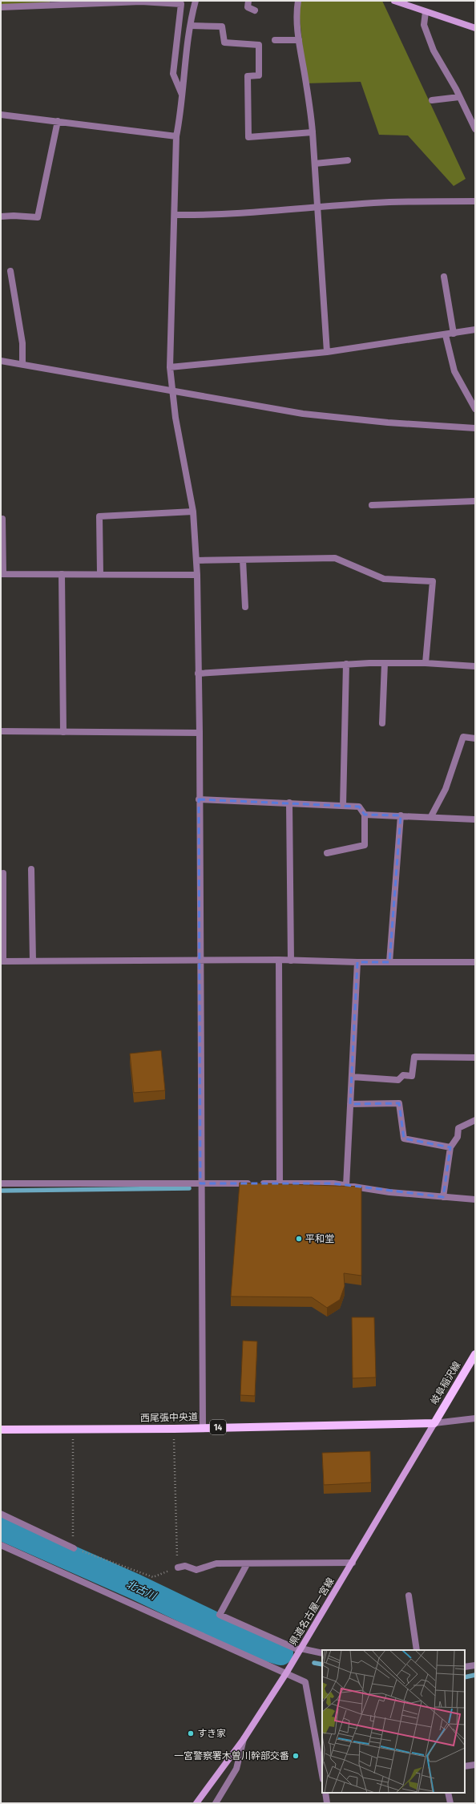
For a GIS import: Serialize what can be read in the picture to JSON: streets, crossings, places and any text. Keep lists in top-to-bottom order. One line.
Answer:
{"streets":{"main road":["岐阜稲沢線","西尾張中央道","14","県道名古屋一宮線"]},"crossings":[["岐阜稲沢線","西尾張中央道"],["岐阜稲沢線","14"],["岐阜稲沢線","県道名古屋一宮線"],["西尾張中央道","14"],["西尾張中央道","県道名古屋一宮線"],["14","県道名古屋一宮線"]],"water":["北古川"],"places":["平和堂","すき家","一宮警察署木曽川幹部交番"]}
